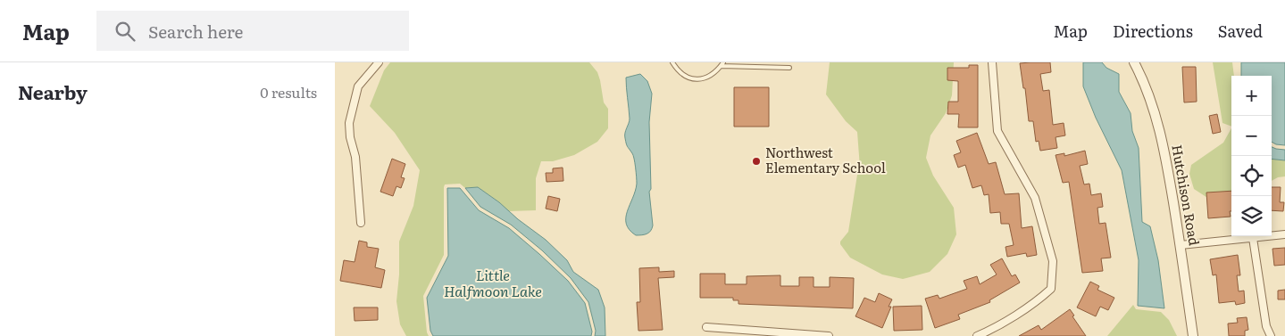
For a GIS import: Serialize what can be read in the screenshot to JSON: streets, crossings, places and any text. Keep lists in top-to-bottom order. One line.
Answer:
{"streets":{"street":["Hutchison Road"]},"water":["Little Halfmoon Lake"],"places":["Northwest Elementary School"],"page":{"header":"Map","search":"Search here","nav":["Map","Directions","Saved"],"heading":["Nearby","0 results"],"map_buttons":["+","−"]}}
